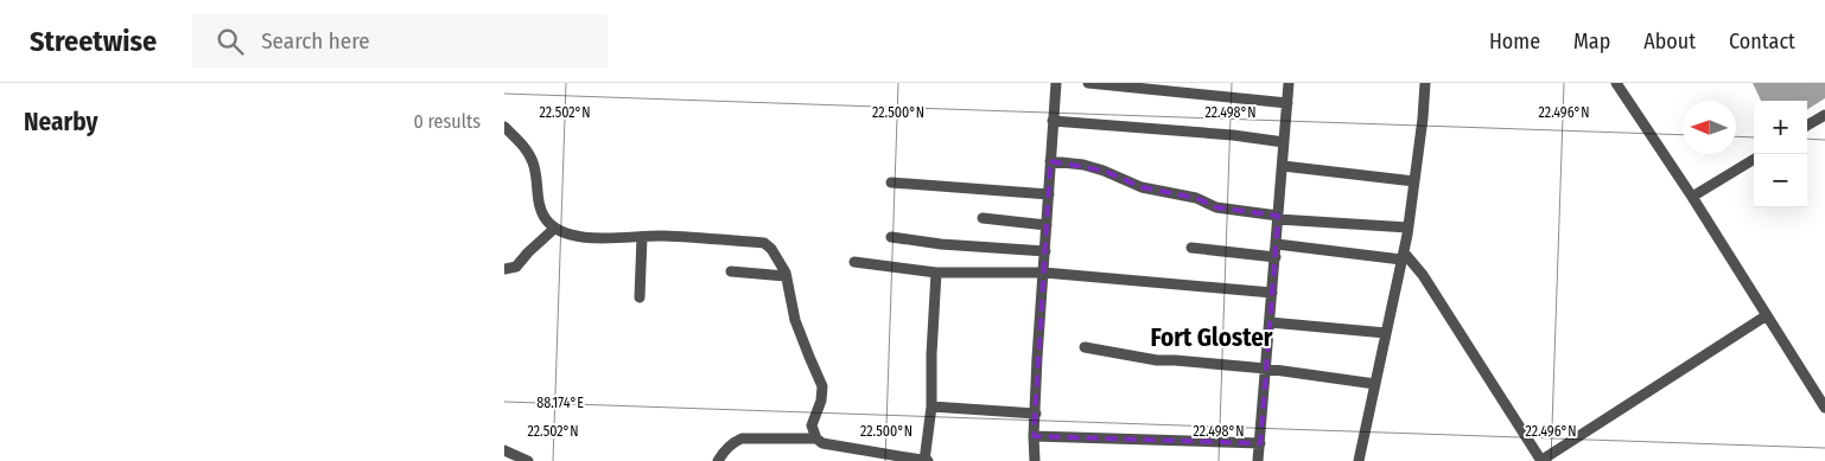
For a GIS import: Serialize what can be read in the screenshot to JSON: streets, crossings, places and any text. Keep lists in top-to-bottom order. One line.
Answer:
{"districts":["Fort Gloster"],"north":"left","page":{"header":"Streetwise","search":"Search here","nav":["Home","Map","About","Contact"],"heading":["Nearby","0 results"],"map_buttons":["+","−"]},"coordinates":["22.502°N","22.500°N","22.498°N","22.496°N","88.174°E"]}
